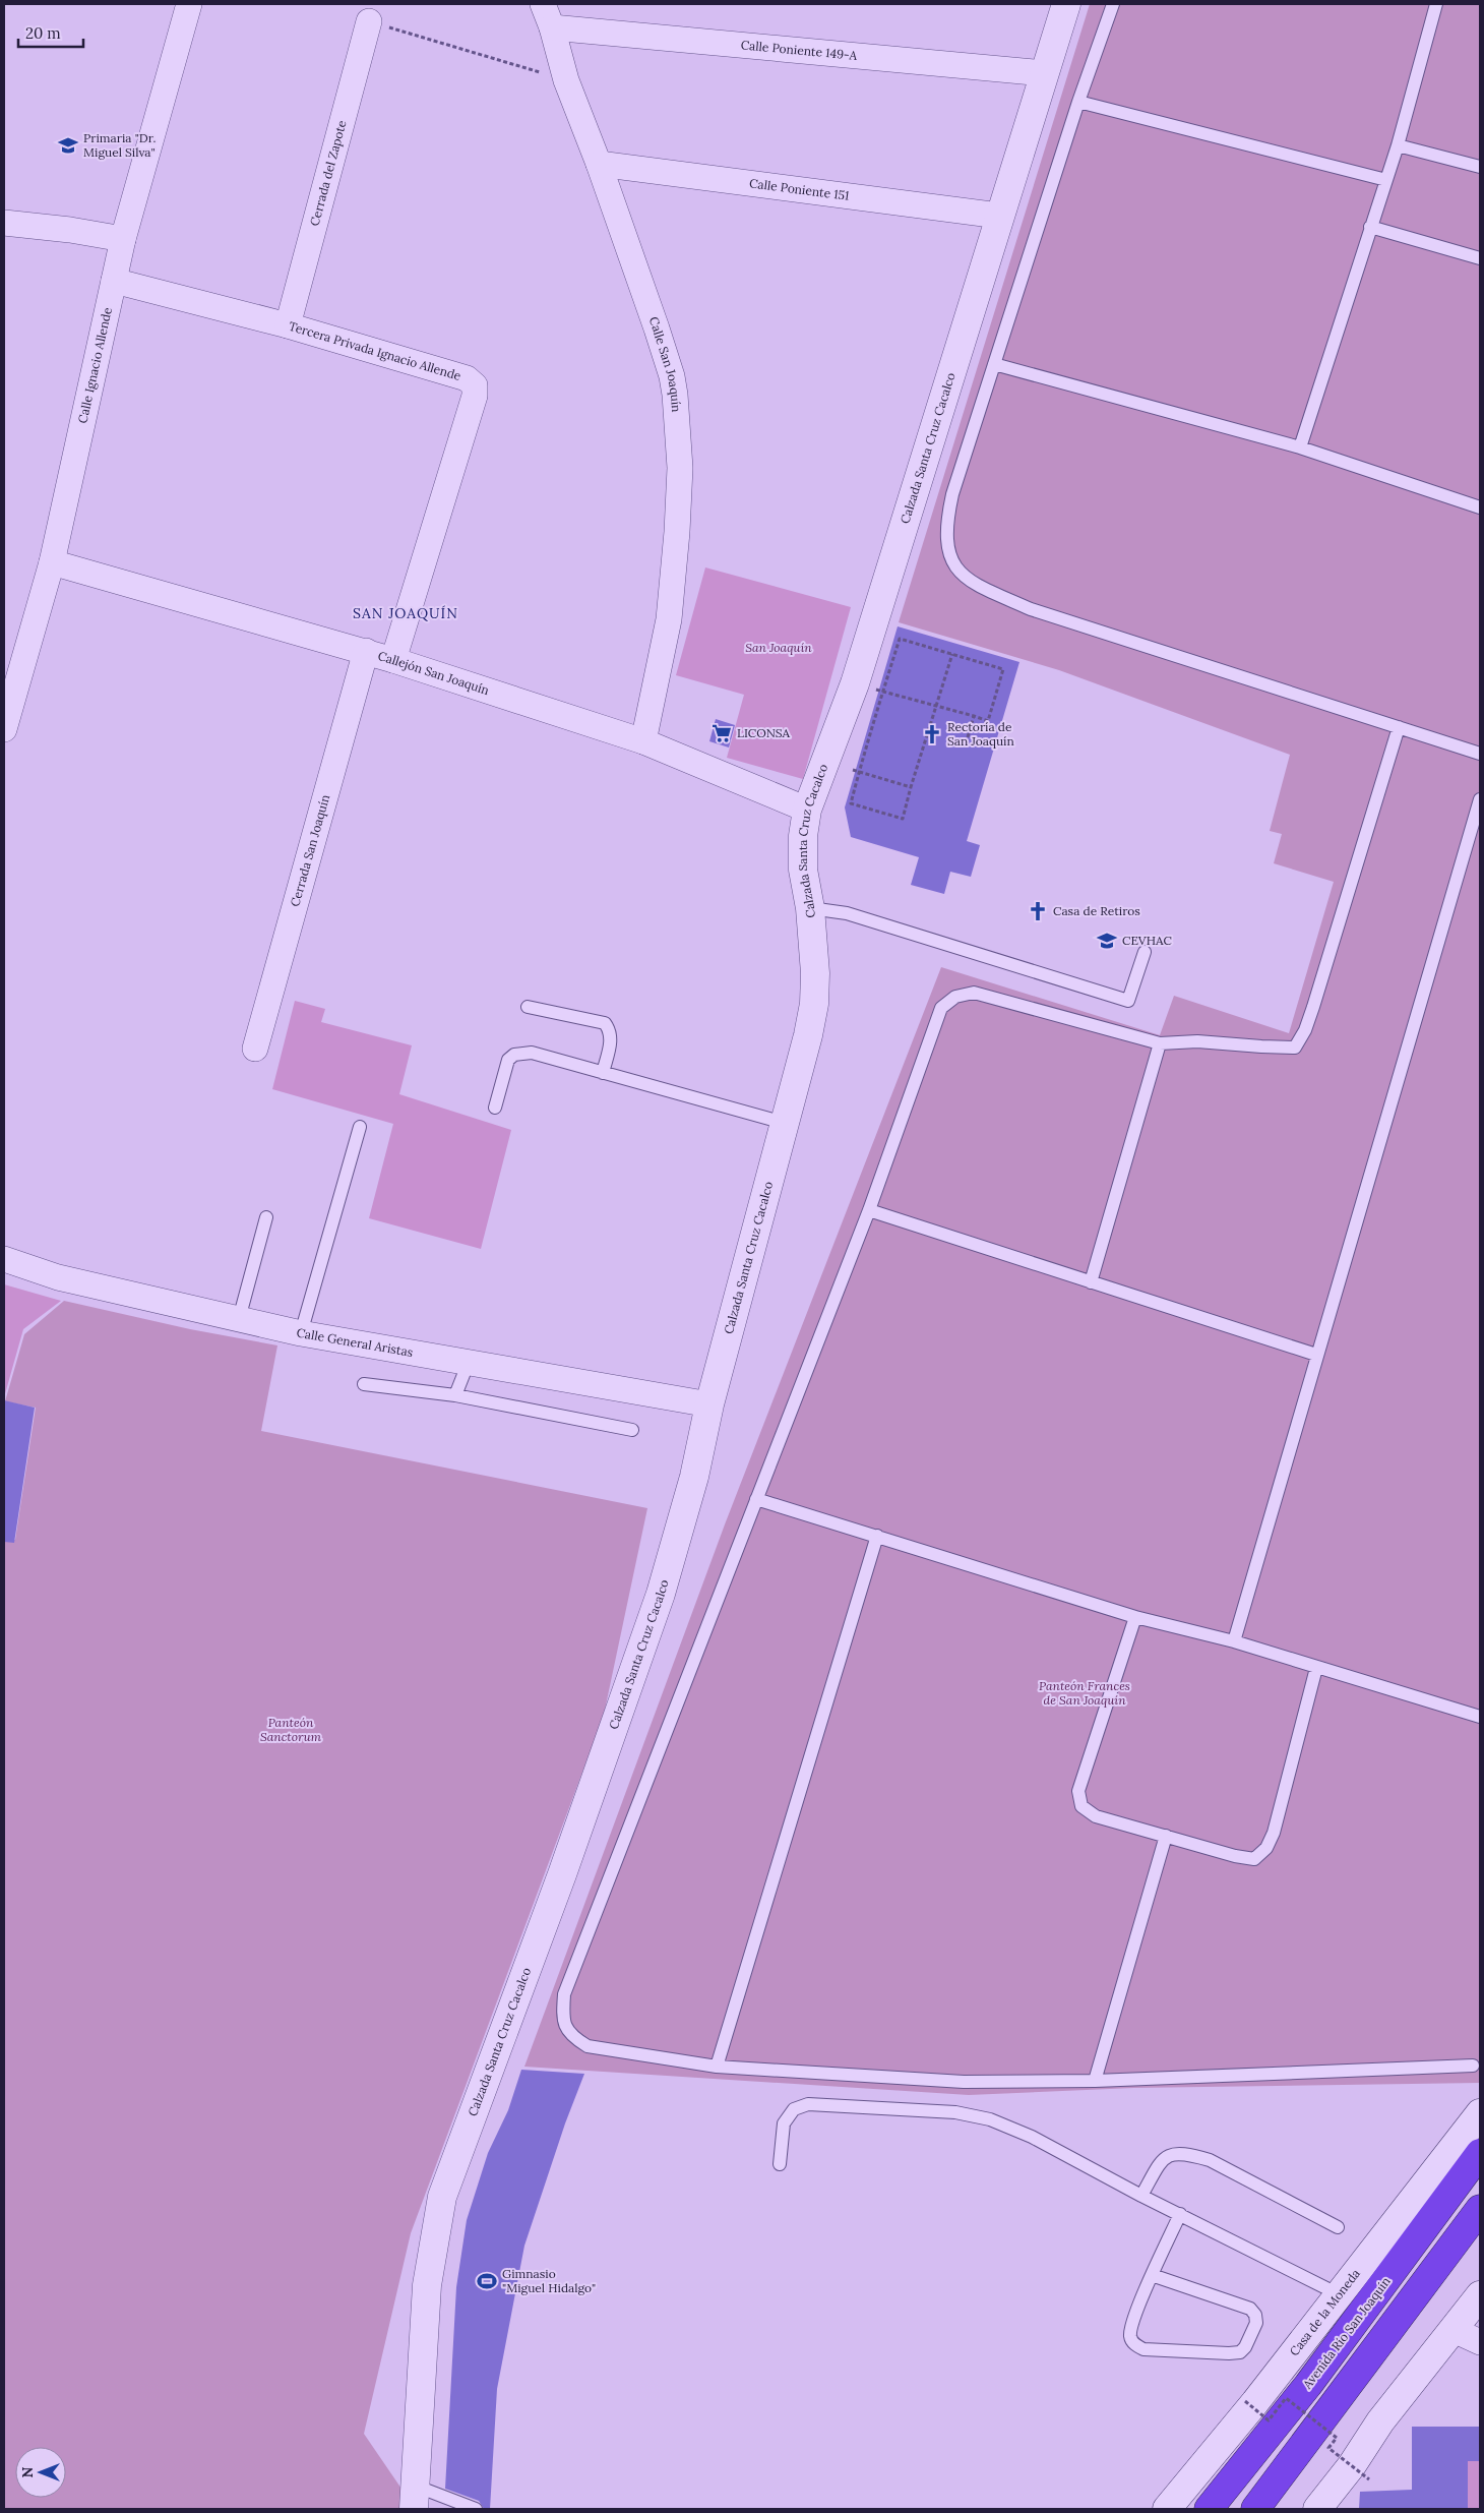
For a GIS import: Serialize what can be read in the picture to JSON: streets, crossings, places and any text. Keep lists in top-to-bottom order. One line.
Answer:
{"streets":{"highway":["Avenida Río San Joaquín"],"street":["Calle Poniente 149-A","Cerrada del Zapote","Calle Poniente 151","Tercera Privada Ignacio Allende","Calle San Joaquín","Calle Ignacio Allende","Calzada Santa Cruz Cacalco","Callejón San Joaquín","Cerrada San Joaquín","Calle General Aristas","Casa de la Moneda"]},"crossings":[["Calle Poniente 149-A","Calle San Joaquín"],["Calle Poniente 149-A","Calzada Santa Cruz Cacalco"],["Cerrada del Zapote","Tercera Privada Ignacio Allende"],["Calle Poniente 151","Calle San Joaquín"],["Calle Poniente 151","Calzada Santa Cruz Cacalco"],["Tercera Privada Ignacio Allende","Calle Ignacio Allende"],["Tercera Privada Ignacio Allende","Callejón San Joaquín"],["Calle San Joaquín","Callejón San Joaquín"],["Calle Ignacio Allende","Callejón San Joaquín"],["Calzada Santa Cruz Cacalco","Callejón San Joaquín"],["Calzada Santa Cruz Cacalco","Calle General Aristas"],["Callejón San Joaquín","Cerrada San Joaquín"]],"districts":["SAN JOAQUÍN"],"parks":["San Joaquín","Panteón Frances de San Joaquín","Panteón Sanctorum"],"places":{"school or university":["Primaria \"Dr. Miguel Silva\"","CEVHAC"],"supermarket":["LICONSA"],"church":["Rectoría de San Joaquín","Casa de Retiros"],"sports":["Gimnasio \"Miguel Hidalgo\""]},"scale_bar":"20 m","north":"left"}
